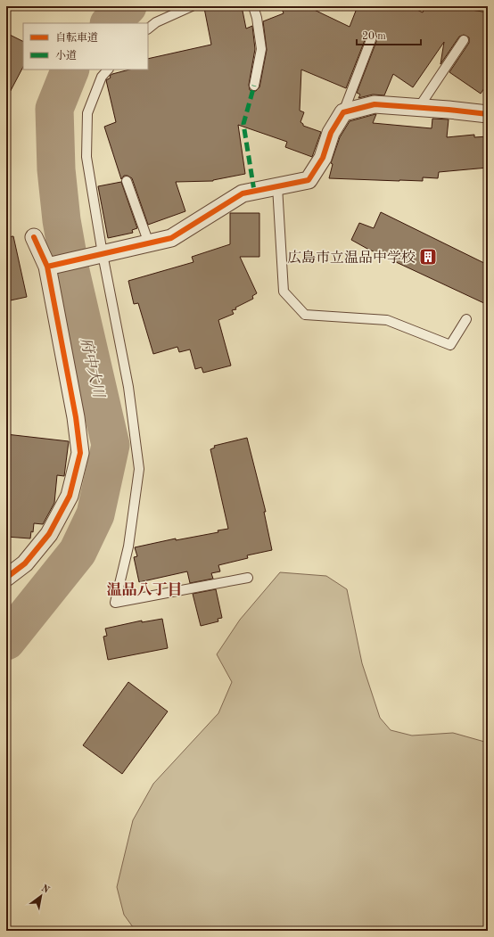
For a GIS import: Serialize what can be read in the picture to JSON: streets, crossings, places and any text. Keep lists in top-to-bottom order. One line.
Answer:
{"districts":["温品八丁目"],"water":["府中大川"],"places":{"building":["広島市立温品中学校"]},"legend":["自転車道","小道"],"scale_bar":"20 m","north":"top right"}
